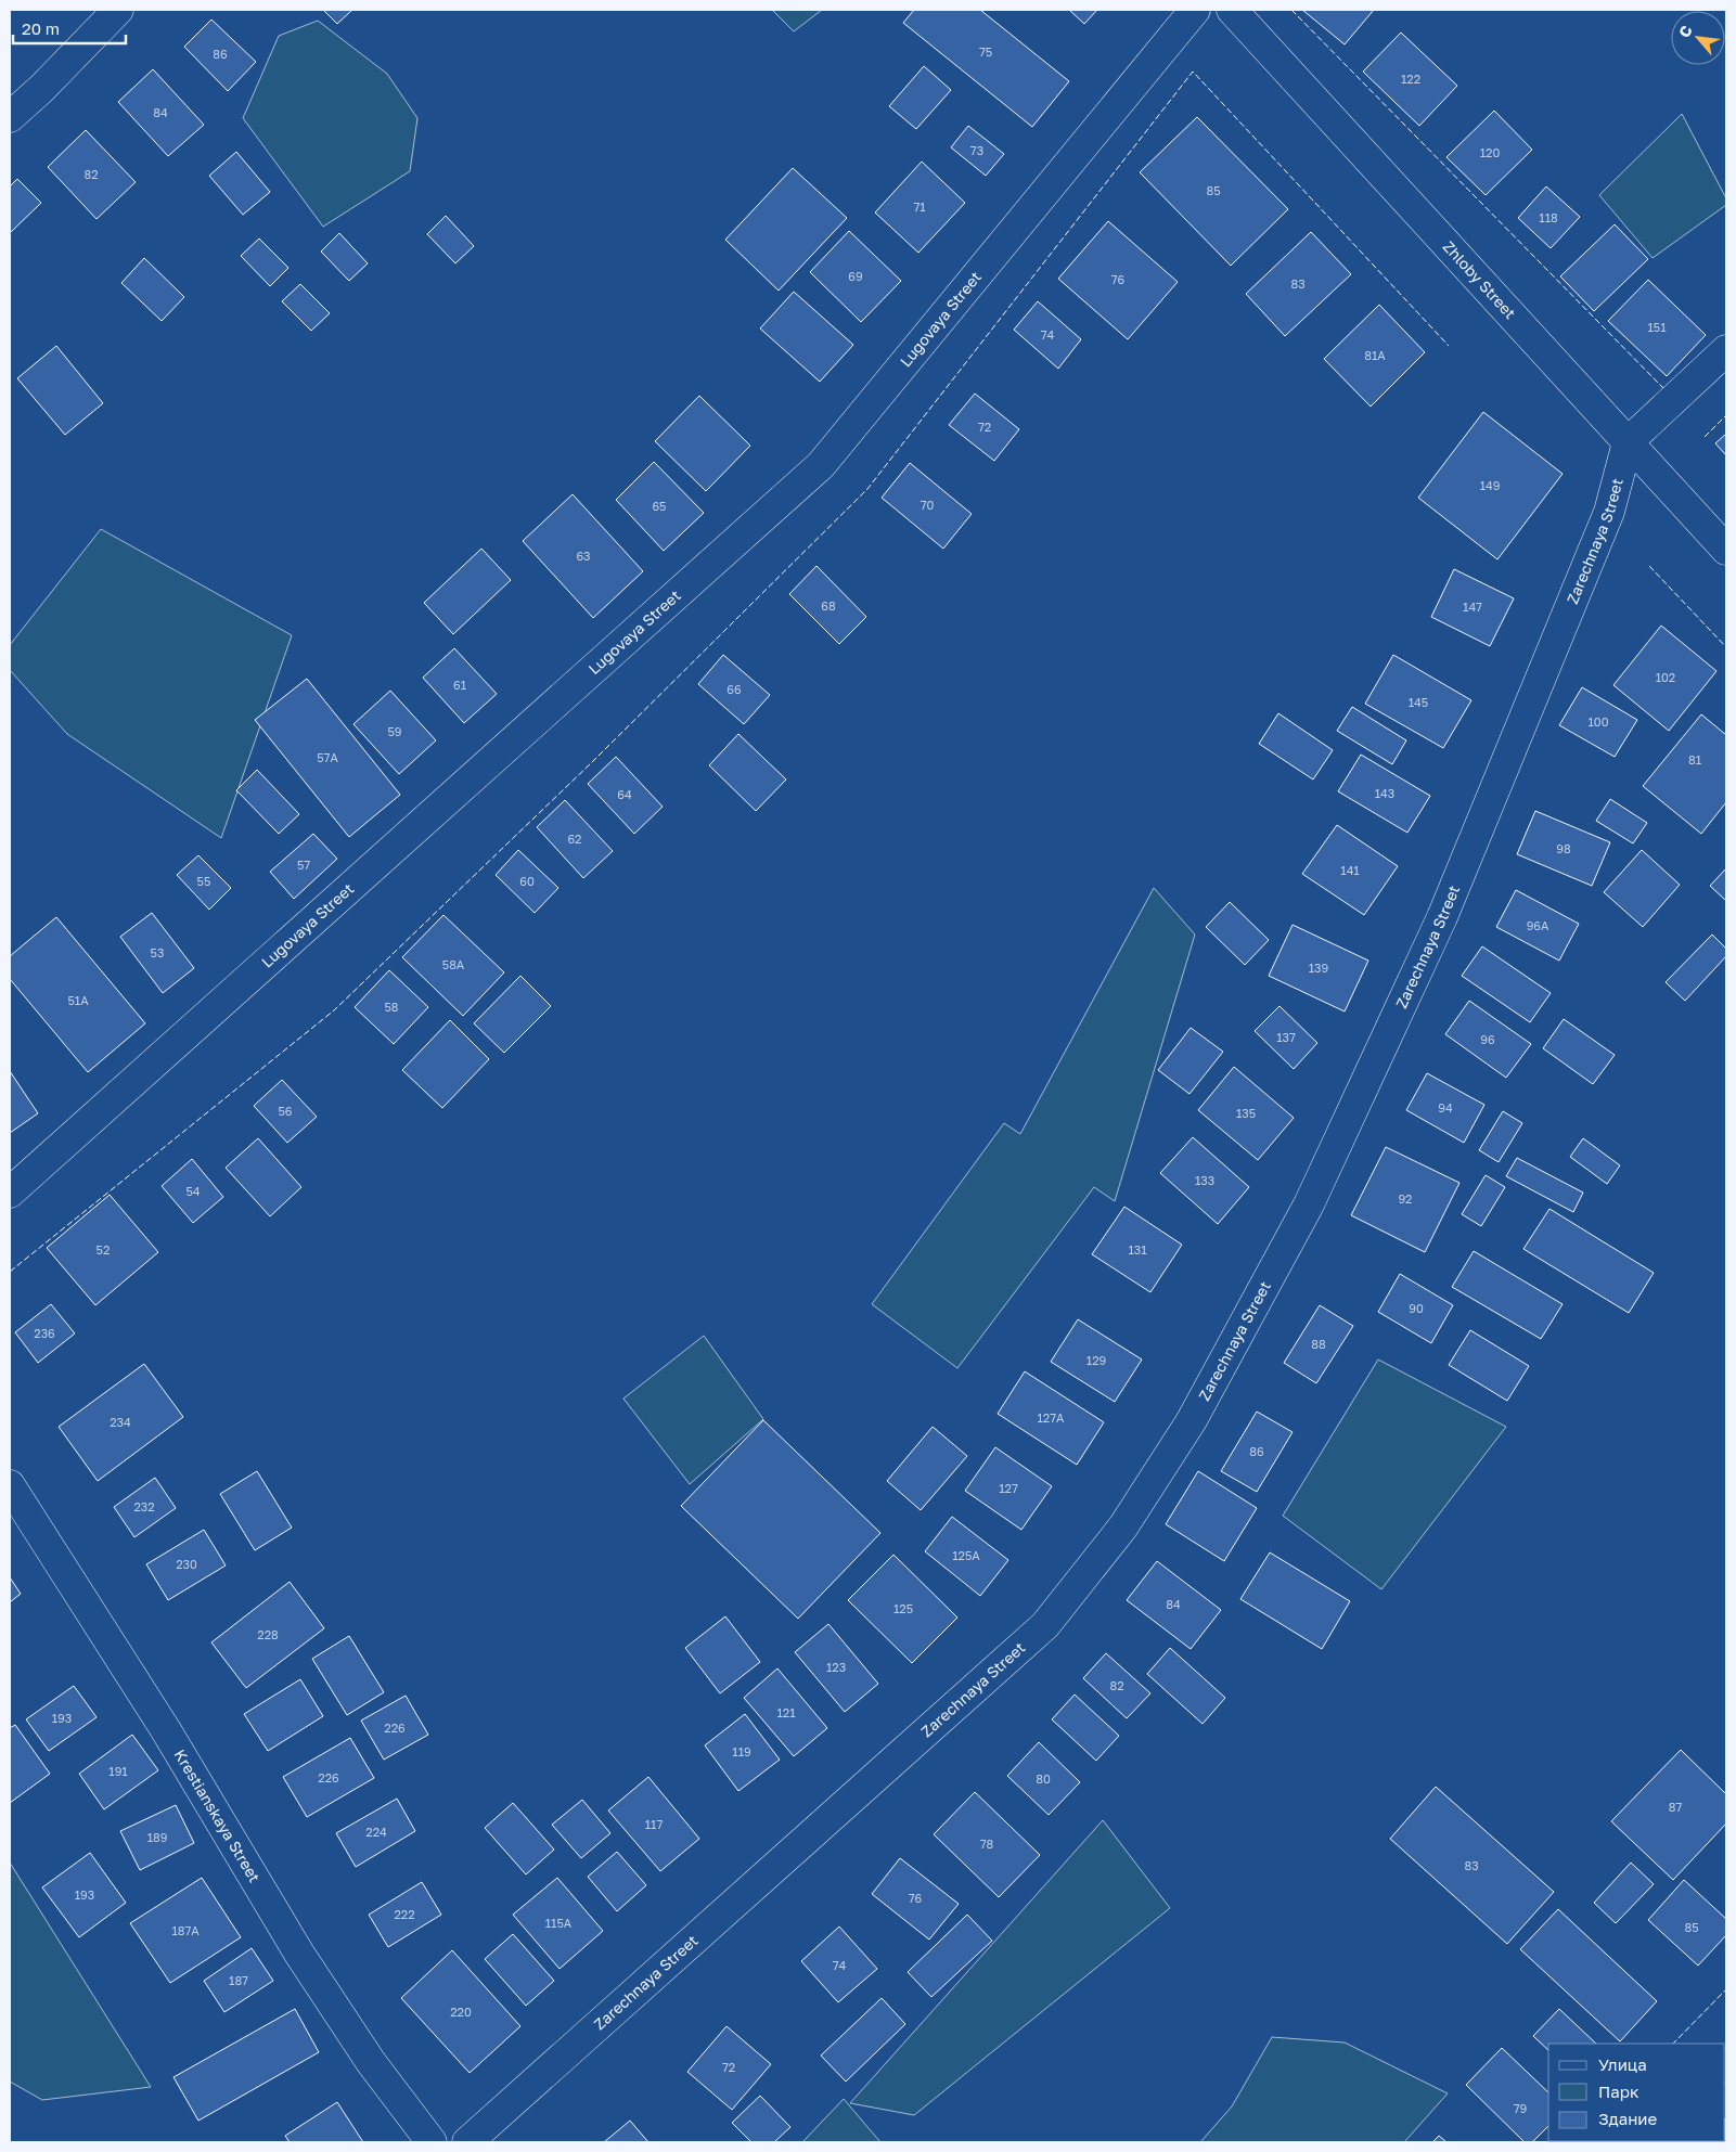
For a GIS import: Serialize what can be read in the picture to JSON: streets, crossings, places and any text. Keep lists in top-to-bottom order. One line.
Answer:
{"streets":{"street":["Zhloby Street","Lugovaya Street","Zarechnaya Street","Krestianskaya Street"]},"crossings":[["Zhloby Street","Zarechnaya Street"]],"house_numbers":["75","86","122","84","73","120","82","85","71","118","69","76","83","151","74","81А","72","149","70","65","63","68","147","102","61","66","145","100","59","57А","81","143","64","62","98","57","141","55","60","96А","53","58А","139","51А","58","137","96","94","56","135","133","54","92","52","131","90","236","88","129","127А","234","86","127","232","125А","230","84","125","228","123","82","121","193","226","119","191","226","80","87","117","224","189","78","83","193","76","222","115А","85","187А","74","187","220","72","79"],"legend":["Улица","Парк","Здание"],"scale_bar":"20 m","north":"top left"}
